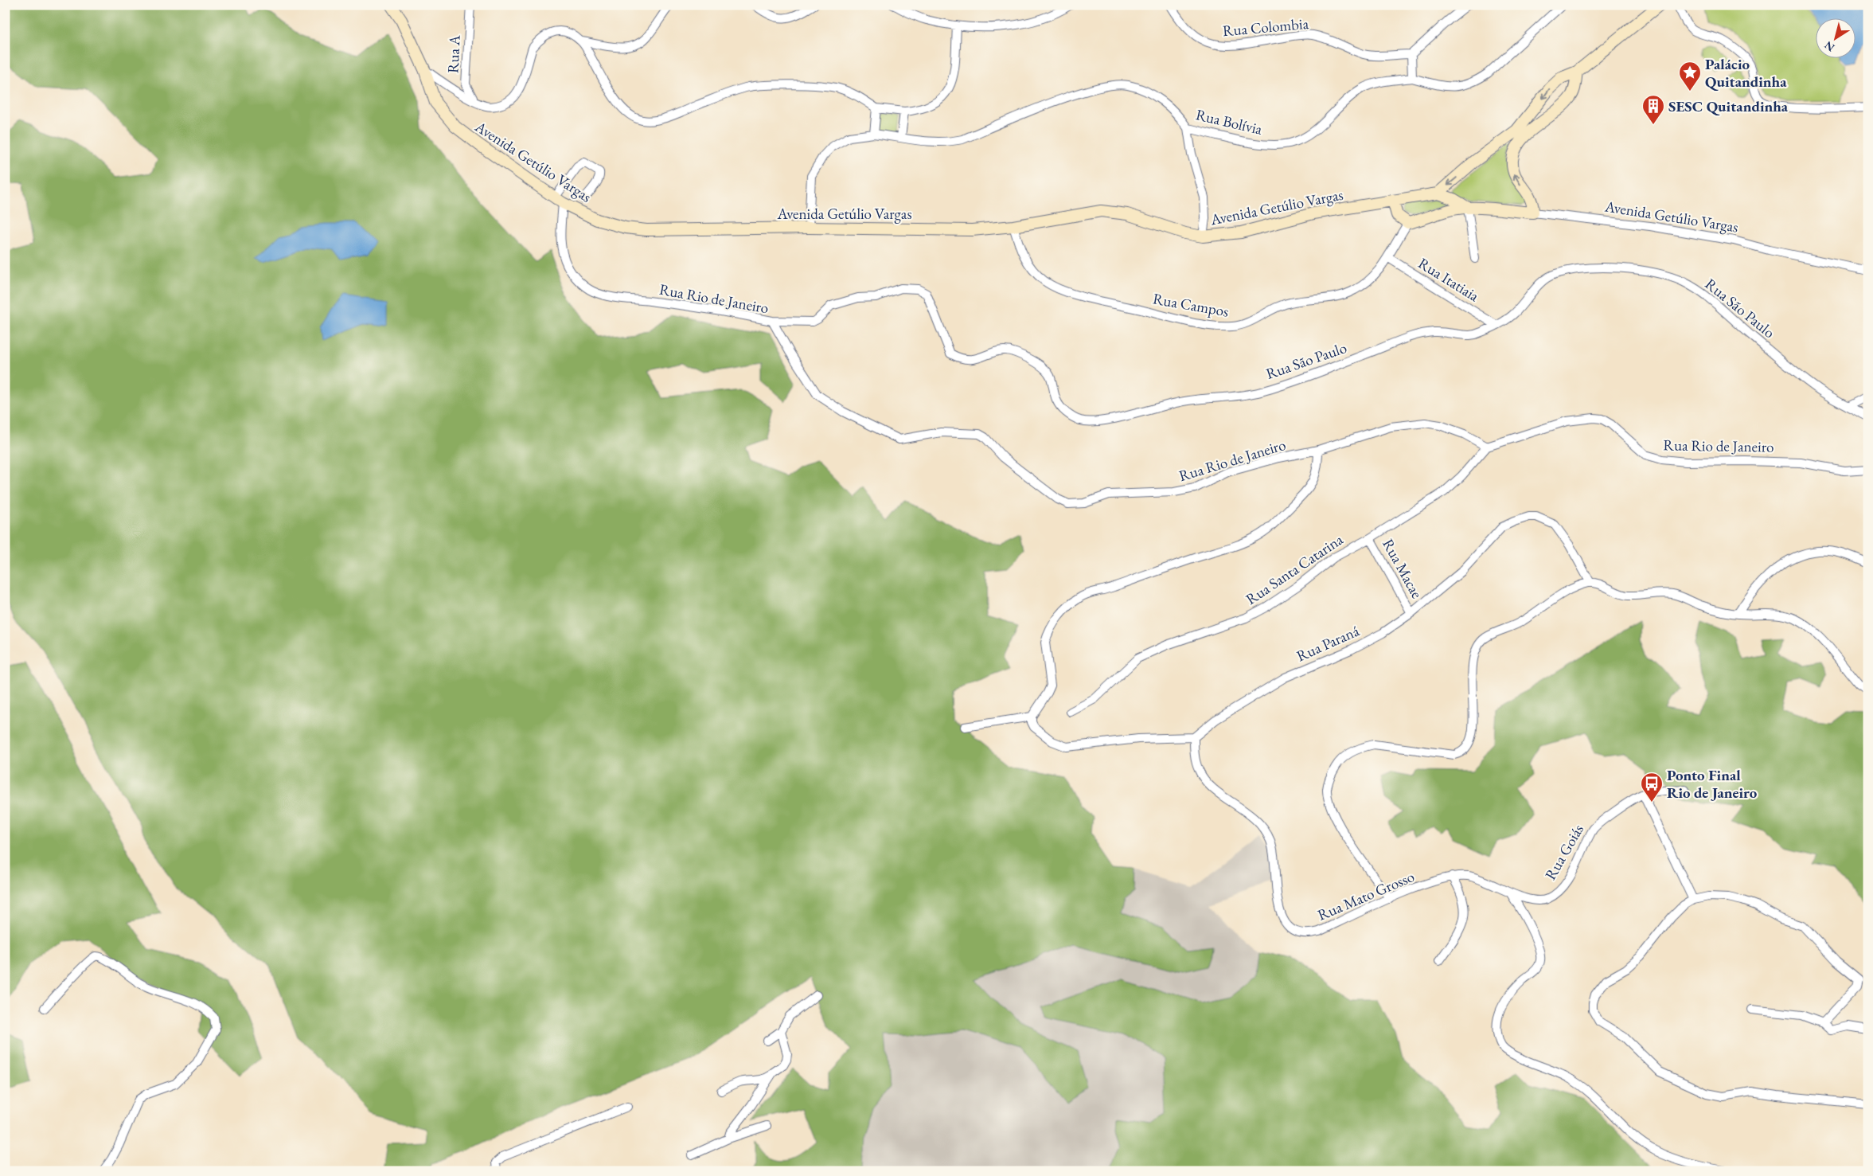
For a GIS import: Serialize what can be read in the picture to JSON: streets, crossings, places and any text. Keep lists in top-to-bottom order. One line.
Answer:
{"streets":{"street":["Rua Colombia","Rua A","Rua Bolívia","Avenida Getúlio Vargas","Rua Itatiaia","Rua Rio de Janeiro","Rua Campos","Rua São Paulo","Rua Macae","Rua Santa Catarina","Rua Paraná","Rua Goiás","Rua Mato Grosso"]},"crossings":[["Rua Bolívia","Avenida Getúlio Vargas"],["Avenida Getúlio Vargas","Rua Rio de Janeiro"],["Avenida Getúlio Vargas","Rua Campos"],["Rua Itatiaia","Rua Campos"],["Rua Itatiaia","Rua São Paulo"],["Rua Rio de Janeiro","Rua São Paulo"],["Rua Rio de Janeiro","Rua Santa Catarina"],["Rua Macae","Rua Santa Catarina"],["Rua Macae","Rua Paraná"],["Rua Paraná","Rua Mato Grosso"],["Rua Goiás","Rua Mato Grosso"]],"places":{"place":["Palácio Quitandinha"],"building":["SESC Quitandinha"],"bus stop":["Ponto Final Rio de Janeiro"]},"north":"bottom left"}
